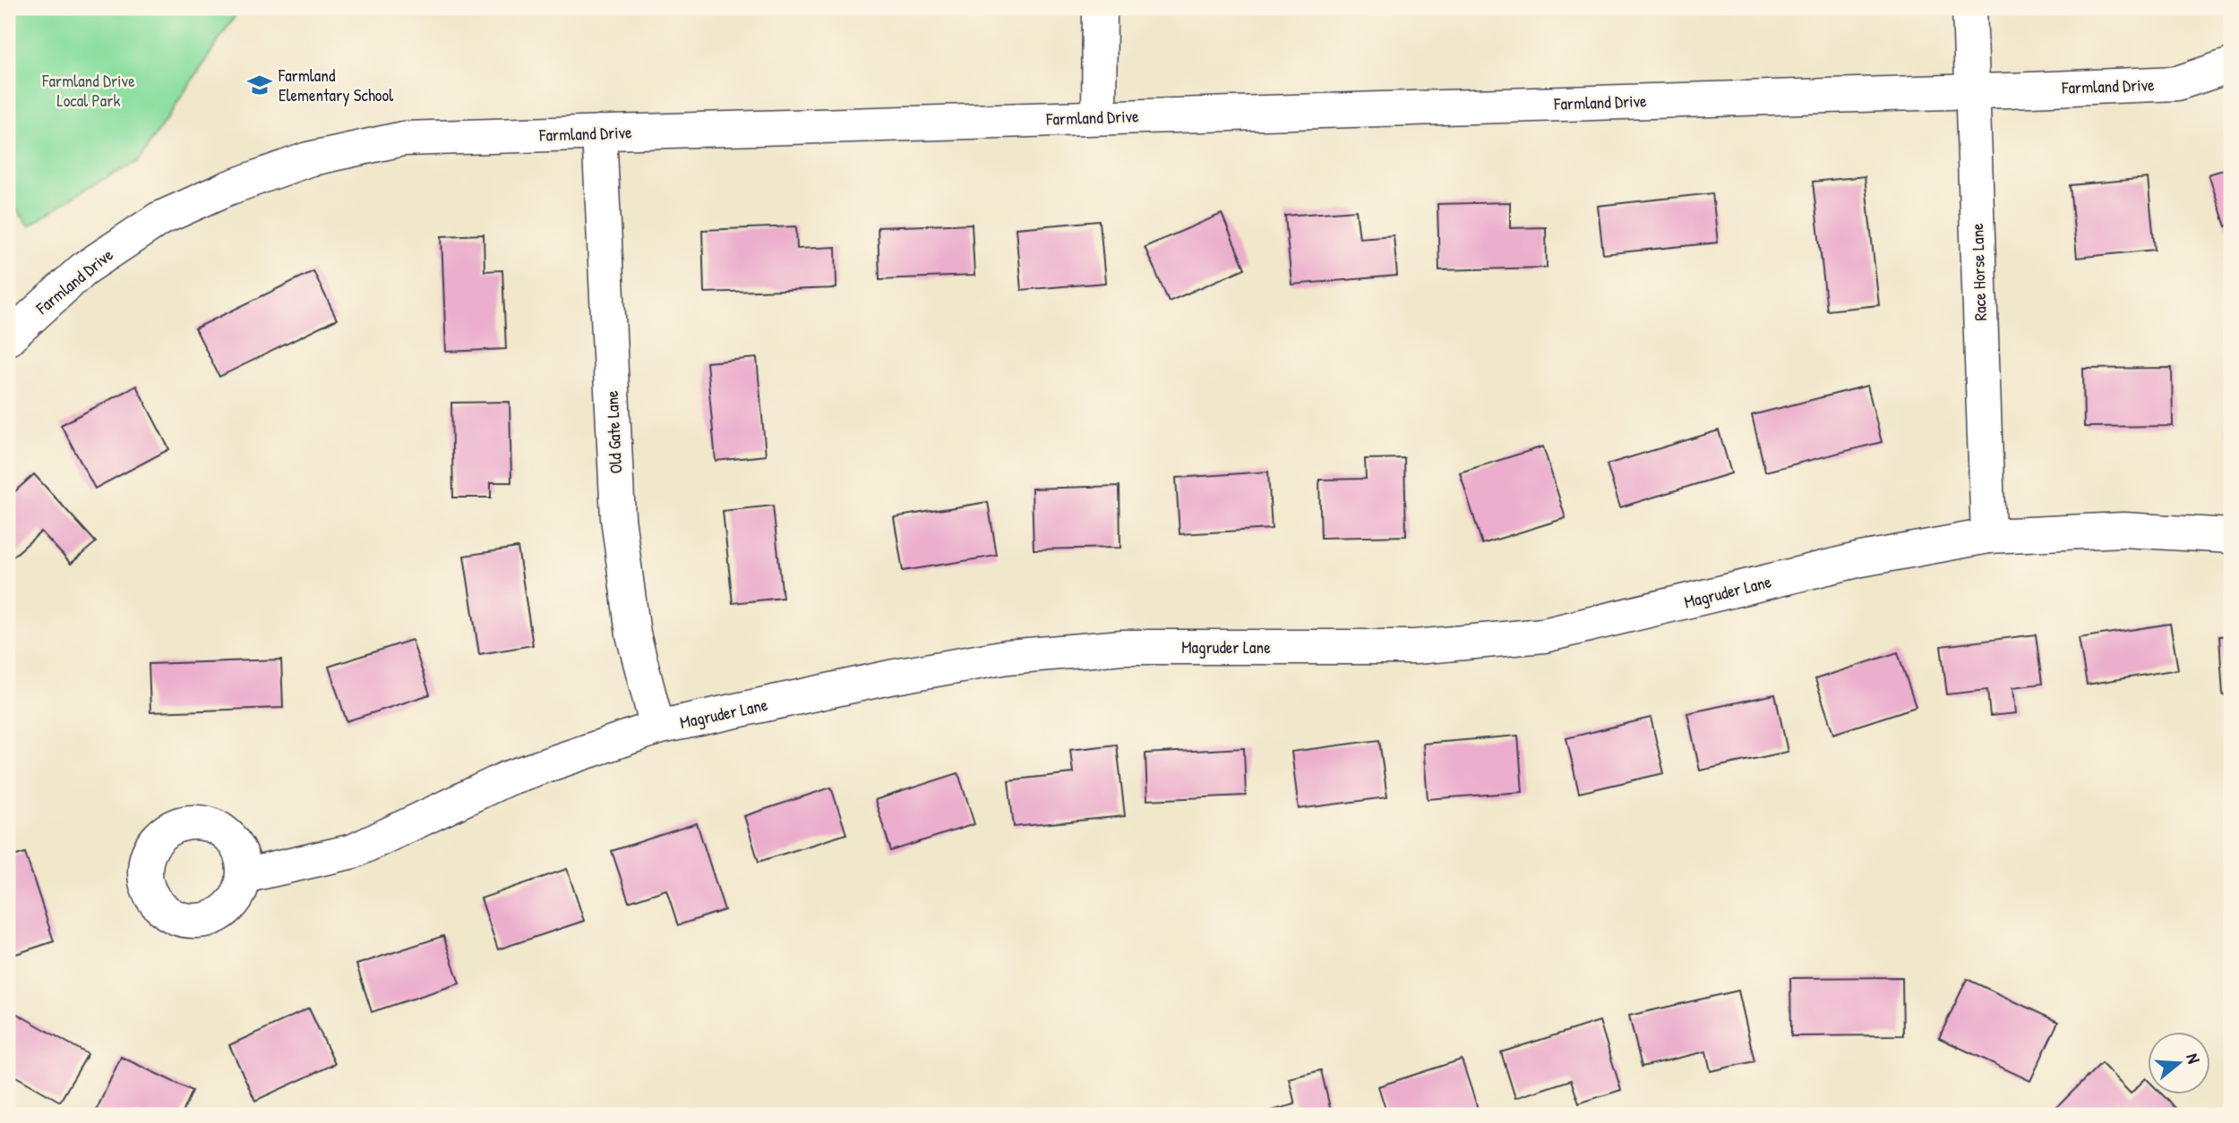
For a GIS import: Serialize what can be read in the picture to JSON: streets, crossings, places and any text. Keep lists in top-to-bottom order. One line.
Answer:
{"streets":{"street":["Farmland Drive","Race Horse Lane","Old Gate Lane","Magruder Lane"]},"crossings":[["Farmland Drive","Race Horse Lane"],["Farmland Drive","Old Gate Lane"],["Race Horse Lane","Magruder Lane"],["Old Gate Lane","Magruder Lane"]],"parks":["Farmland Drive Local Park"],"places":{"school or university":["Farmland Elementary School"]},"north":"right"}
